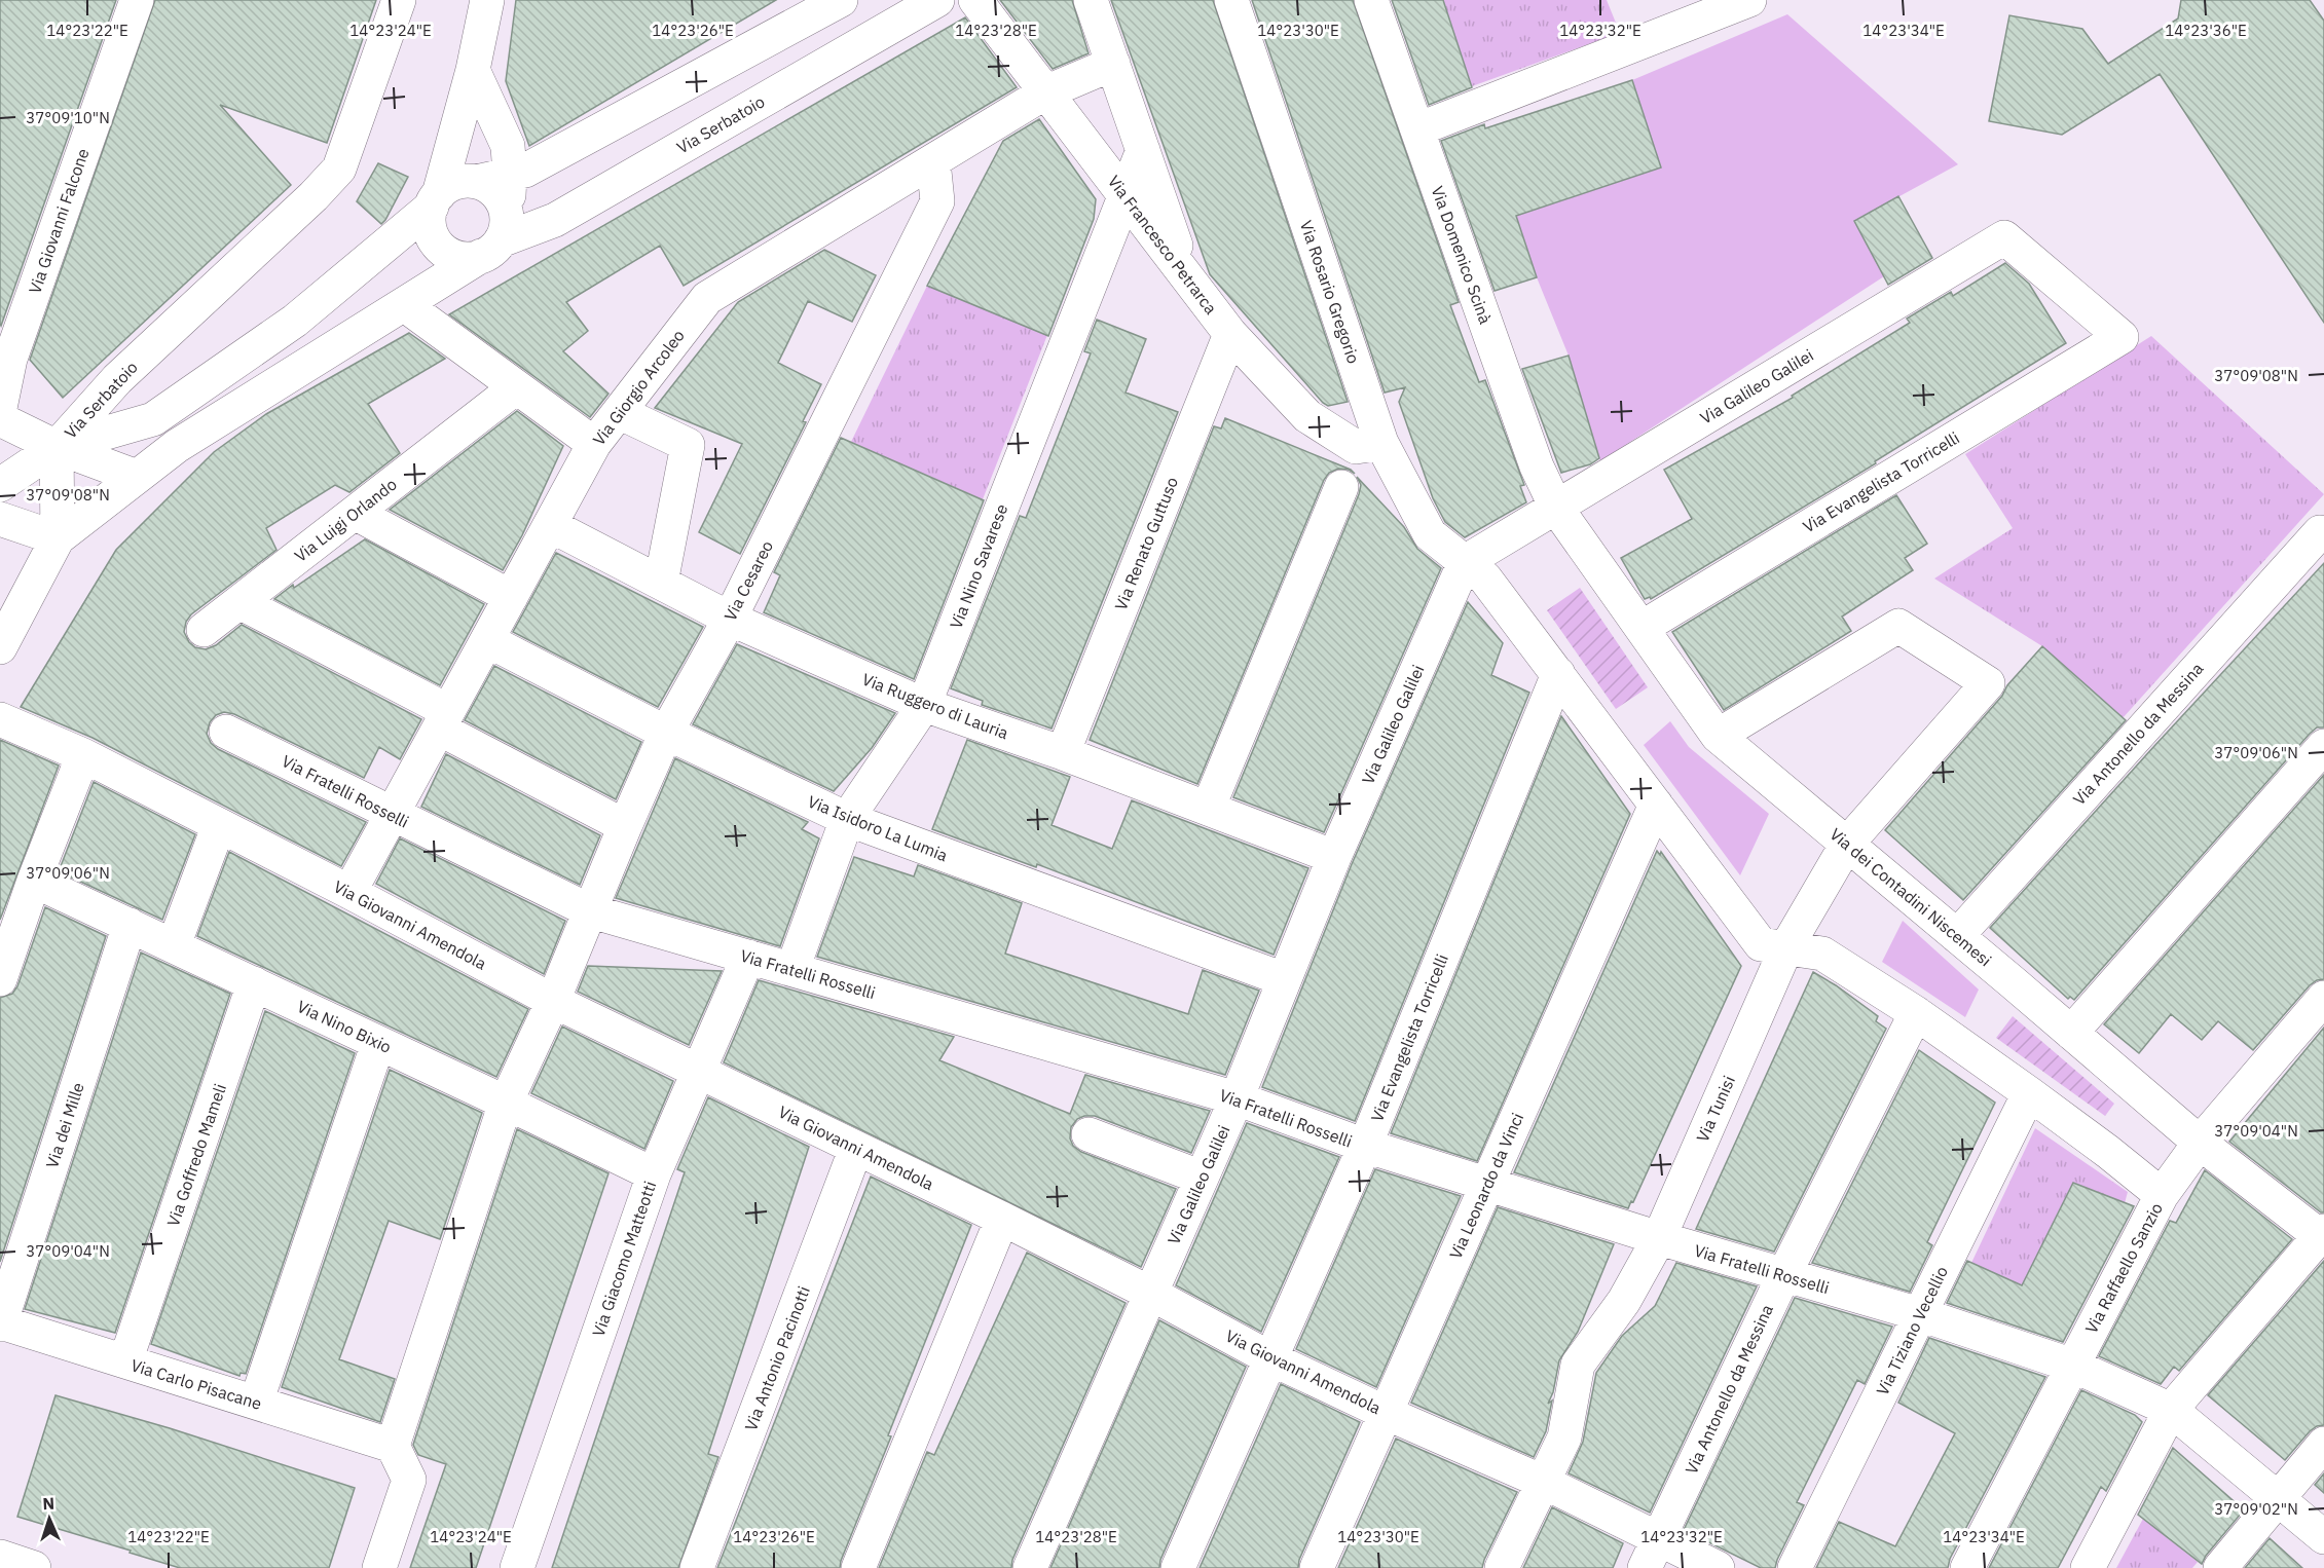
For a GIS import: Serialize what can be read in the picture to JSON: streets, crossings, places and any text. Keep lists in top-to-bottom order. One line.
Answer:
{"streets":{"street":["Via Serbatoio","Via Giovanni Falcone","Via Francesco Petrarca","Via Domenico Scinà","Via Rosario Gregorio","Via Galileo Galilei","Via Giorgio Arcoleo","Via Evangelista Torricelli","Via Luigi Orlando","Via Renato Guttuso","Via Nino Savarese","Via Cesareo","Via Ruggero di Lauria","Via Antonello da Messina","Via Fratelli Rosselli","Via Isidoro La Lumia","Via dei Contadini Niscemesi","Via Giovanni Amendola","Via Nino Bixio","Via Tunisi","Via dei Mille","Via Goffredo Mameli","Via Leonardo da Vinci","Via Giacomo Matteotti","Via Raffaello Sanzio","Via Tiziano Vecellio","Via Antonio Pacinotti","Via Carlo Pisacane"]},"crossings":[["Via Francesco Petrarca","Via Rosario Gregorio"],["Via Francesco Petrarca","Via Giorgio Arcoleo"],["Via Francesco Petrarca","Via Renato Guttuso"],["Via Francesco Petrarca","Via Nino Savarese"],["Via Domenico Scinà","Via Galileo Galilei"],["Via Domenico Scinà","Via dei Contadini Niscemesi"],["Via Rosario Gregorio","Via Galileo Galilei"],["Via Galileo Galilei","Via Evangelista Torricelli"],["Via Galileo Galilei","Via Ruggero di Lauria"],["Via Galileo Galilei","Via Fratelli Rosselli"],["Via Galileo Galilei","Via Isidoro La Lumia"],["Via Galileo Galilei","Via dei Contadini Niscemesi"],["Via Galileo Galilei","Via Giovanni Amendola"],["Via Giorgio Arcoleo","Via Cesareo"],["Via Giorgio Arcoleo","Via Ruggero di Lauria"],["Via Giorgio Arcoleo","Via Fratelli Rosselli"],["Via Giorgio Arcoleo","Via Isidoro La Lumia"],["Via Giorgio Arcoleo","Via Giovanni Amendola"],["Via Evangelista Torricelli","Via Fratelli Rosselli"],["Via Evangelista Torricelli","Via dei Contadini Niscemesi"],["Via Evangelista Torricelli","Via Giovanni Amendola"],["Via Renato Guttuso","Via Ruggero di Lauria"],["Via Nino Savarese","Via Ruggero di Lauria"],["Via Nino Savarese","Via Fratelli Rosselli"],["Via Nino Savarese","Via Isidoro La Lumia"],["Via Cesareo","Via Ruggero di Lauria"],["Via Cesareo","Via Fratelli Rosselli"],["Via Cesareo","Via Isidoro La Lumia"],["Via Cesareo","Via Giovanni Amendola"],["Via Cesareo","Via Nino Bixio"],["Via Cesareo","Via Carlo Pisacane"],["Via Antonello da Messina","Via Fratelli Rosselli"],["Via Antonello da Messina","Via dei Contadini Niscemesi"],["Via Antonello da Messina","Via Giovanni Amendola"],["Via Fratelli Rosselli","Via Tunisi"],["Via Fratelli Rosselli","Via Leonardo da Vinci"],["Via Fratelli Rosselli","Via Giacomo Matteotti"],["Via Fratelli Rosselli","Via Raffaello Sanzio"],["Via Fratelli Rosselli","Via Tiziano Vecellio"],["Via dei Contadini Niscemesi","Via Tunisi"],["Via dei Contadini Niscemesi","Via Raffaello Sanzio"],["Via Giovanni Amendola","Via Tunisi"],["Via Giovanni Amendola","Via Leonardo da Vinci"],["Via Giovanni Amendola","Via Giacomo Matteotti"],["Via Giovanni Amendola","Via Antonio Pacinotti"],["Via Nino Bixio","Via dei Mille"],["Via Nino Bixio","Via Goffredo Mameli"],["Via Nino Bixio","Via Giacomo Matteotti"],["Via dei Mille","Via Carlo Pisacane"],["Via Goffredo Mameli","Via Carlo Pisacane"]],"north":"top","coordinates":["14°23'22\"E","14°23'24\"E","14°23'26\"E","14°23'28\"E","14°23'30\"E","14°23'32\"E","14°23'34\"E","14°23'36\"E","37°09'10\"N","37°09'08\"N","37°09'06\"N","37°09'04\"N","37°09'02\"N"]}
